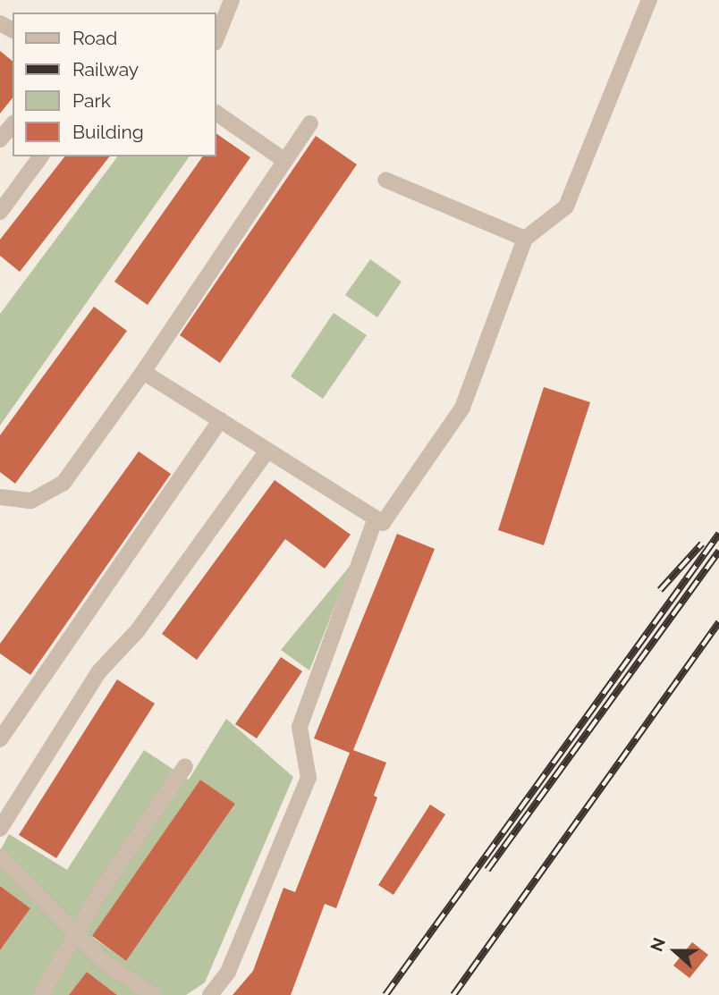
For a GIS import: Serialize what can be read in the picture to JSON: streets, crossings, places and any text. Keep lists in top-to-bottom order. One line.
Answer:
{"legend":["Road","Railway","Park","Building"],"north":"left"}
